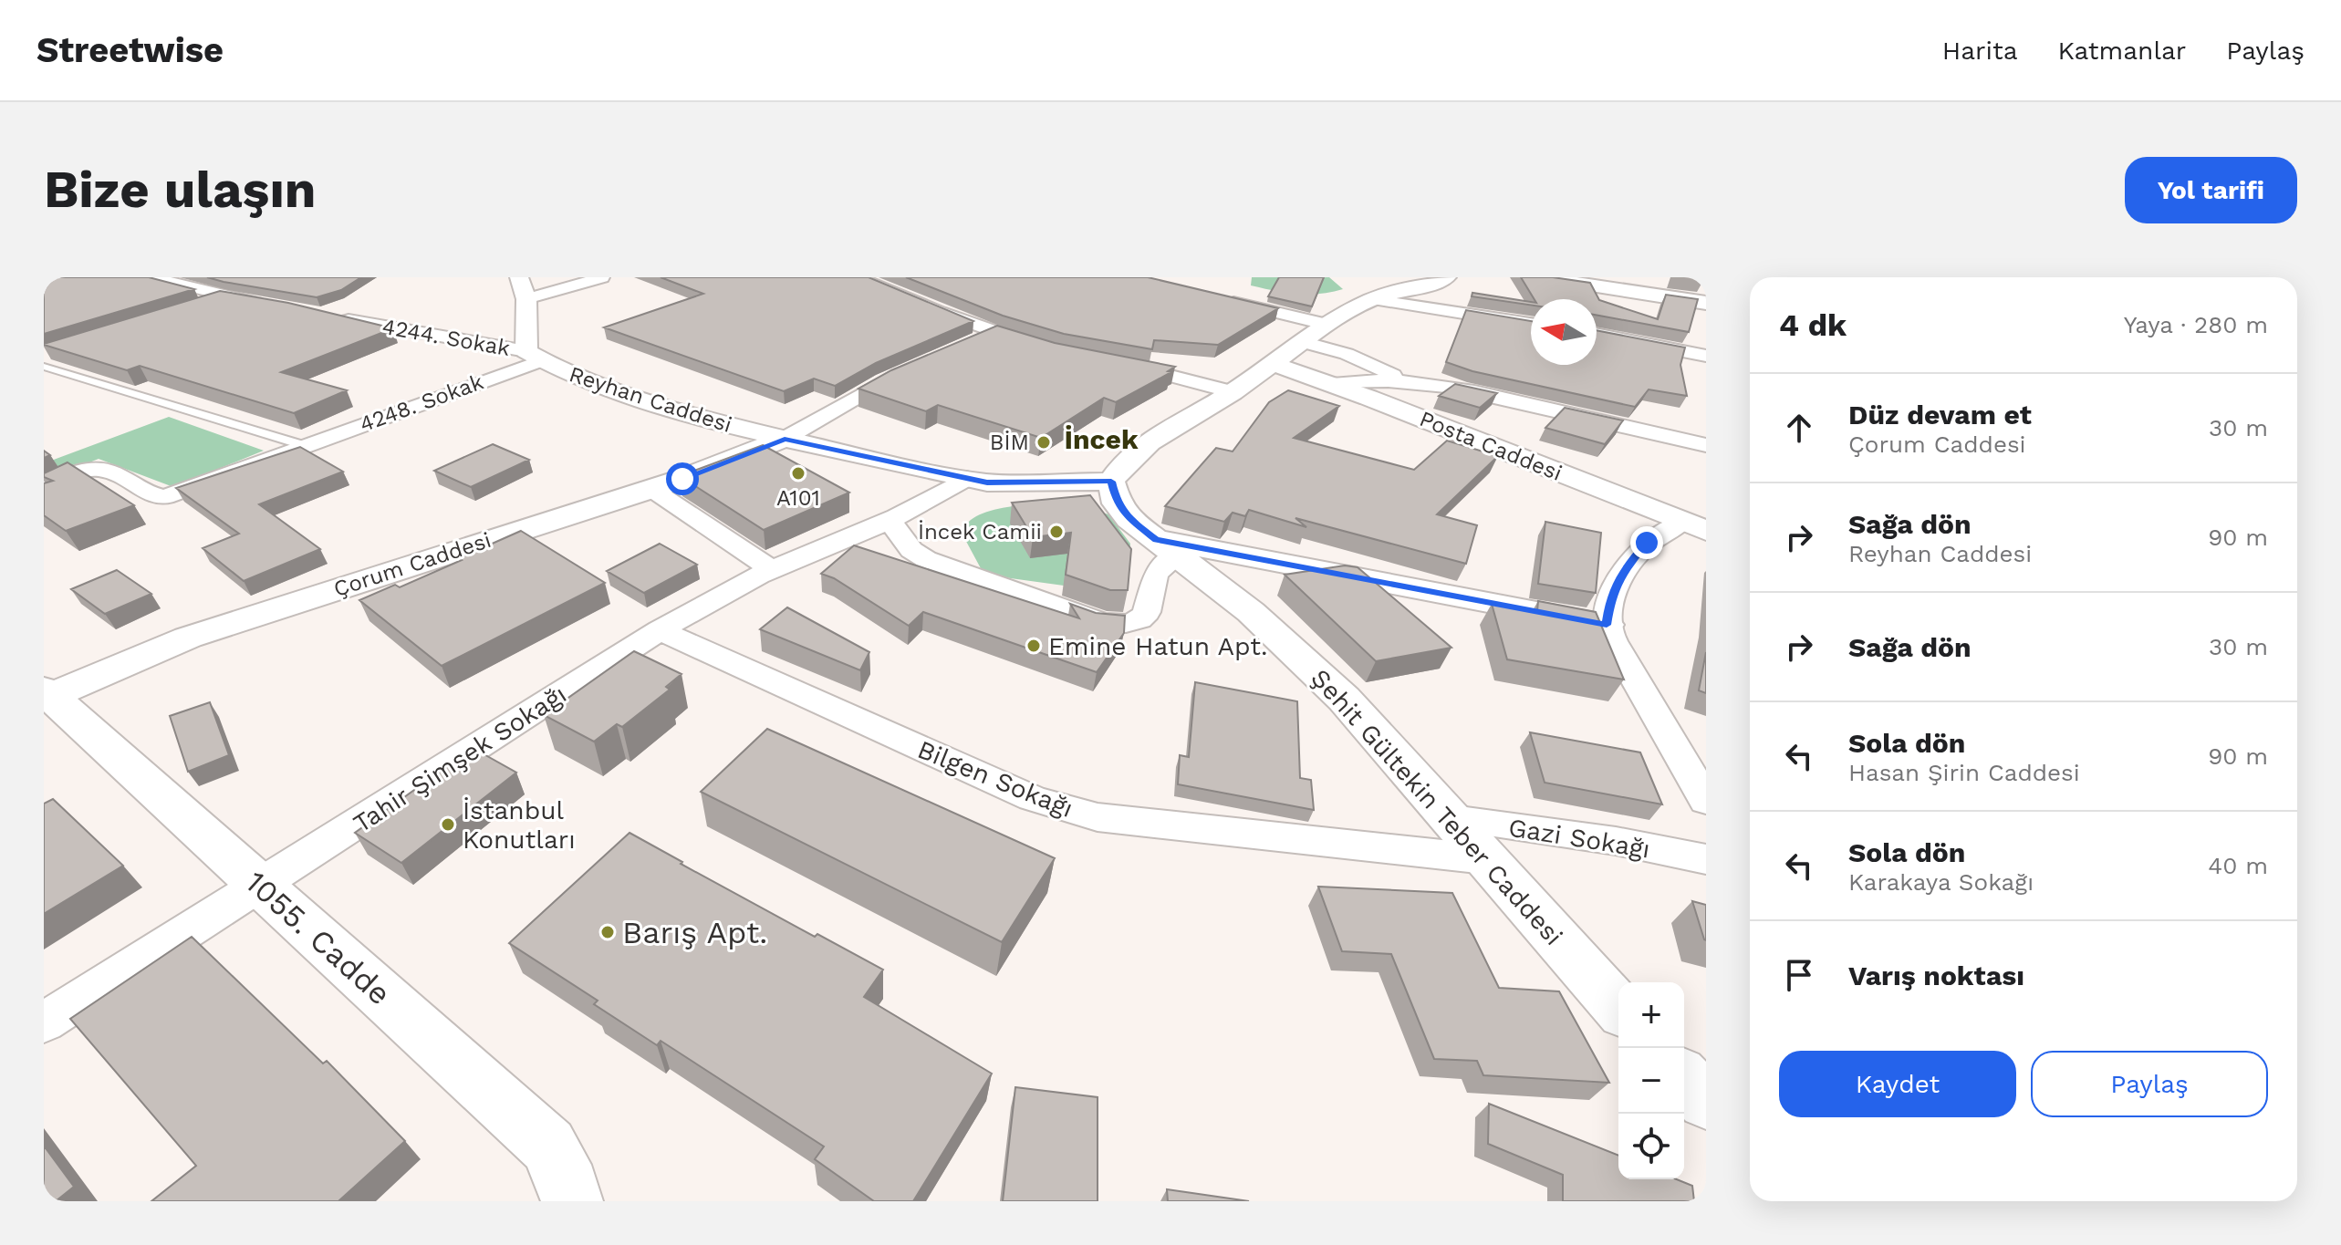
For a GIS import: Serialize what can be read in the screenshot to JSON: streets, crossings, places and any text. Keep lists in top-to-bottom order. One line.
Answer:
{"streets":{"street":["4244. Sokak","Reyhan Caddesi","4248. Sokak","Posta Caddesi","Çorum Caddesi","Tahir Şimşek Sokağı","Bilgen Sokağı","Şehit Gültekin Teber Caddesi","Gazi Sokağı","1055. Cadde"]},"crossings":[["4244. Sokak","Reyhan Caddesi"],["4244. Sokak","4248. Sokak"],["Reyhan Caddesi","4248. Sokak"],["Reyhan Caddesi","Çorum Caddesi"],["Reyhan Caddesi","Tahir Şimşek Sokağı"],["Reyhan Caddesi","Şehit Gültekin Teber Caddesi"],["Çorum Caddesi","1055. Cadde"],["Tahir Şimşek Sokağı","Bilgen Sokağı"],["Tahir Şimşek Sokağı","1055. Cadde"],["Bilgen Sokağı","Şehit Gültekin Teber Caddesi"],["Şehit Gültekin Teber Caddesi","Gazi Sokağı"]],"districts":["İncek"],"places":["BİM","A101","İncek Camii","Emine Hatun Apt.","İstanbul Konutları","Barış Apt."],"north":"left","page":{"header":"Streetwise","nav":["Harita","Katmanlar","Paylaş"],"buttons":["Yol tarifi",["Kaydet","Paylaş"]],"title":"Bize ulaşın","heading":["4 dk","Yaya · 280 m"],"list":[["Düz devam et","Çorum Caddesi","30 m"],["Sağa dön","Reyhan Caddesi","90 m"],["Sağa dön","30 m"],["Sola dön","Hasan Şirin Caddesi","90 m"],["Sola dön","Karakaya Sokağı","40 m"],"Varış noktası"],"map_buttons":["+","−"]}}
